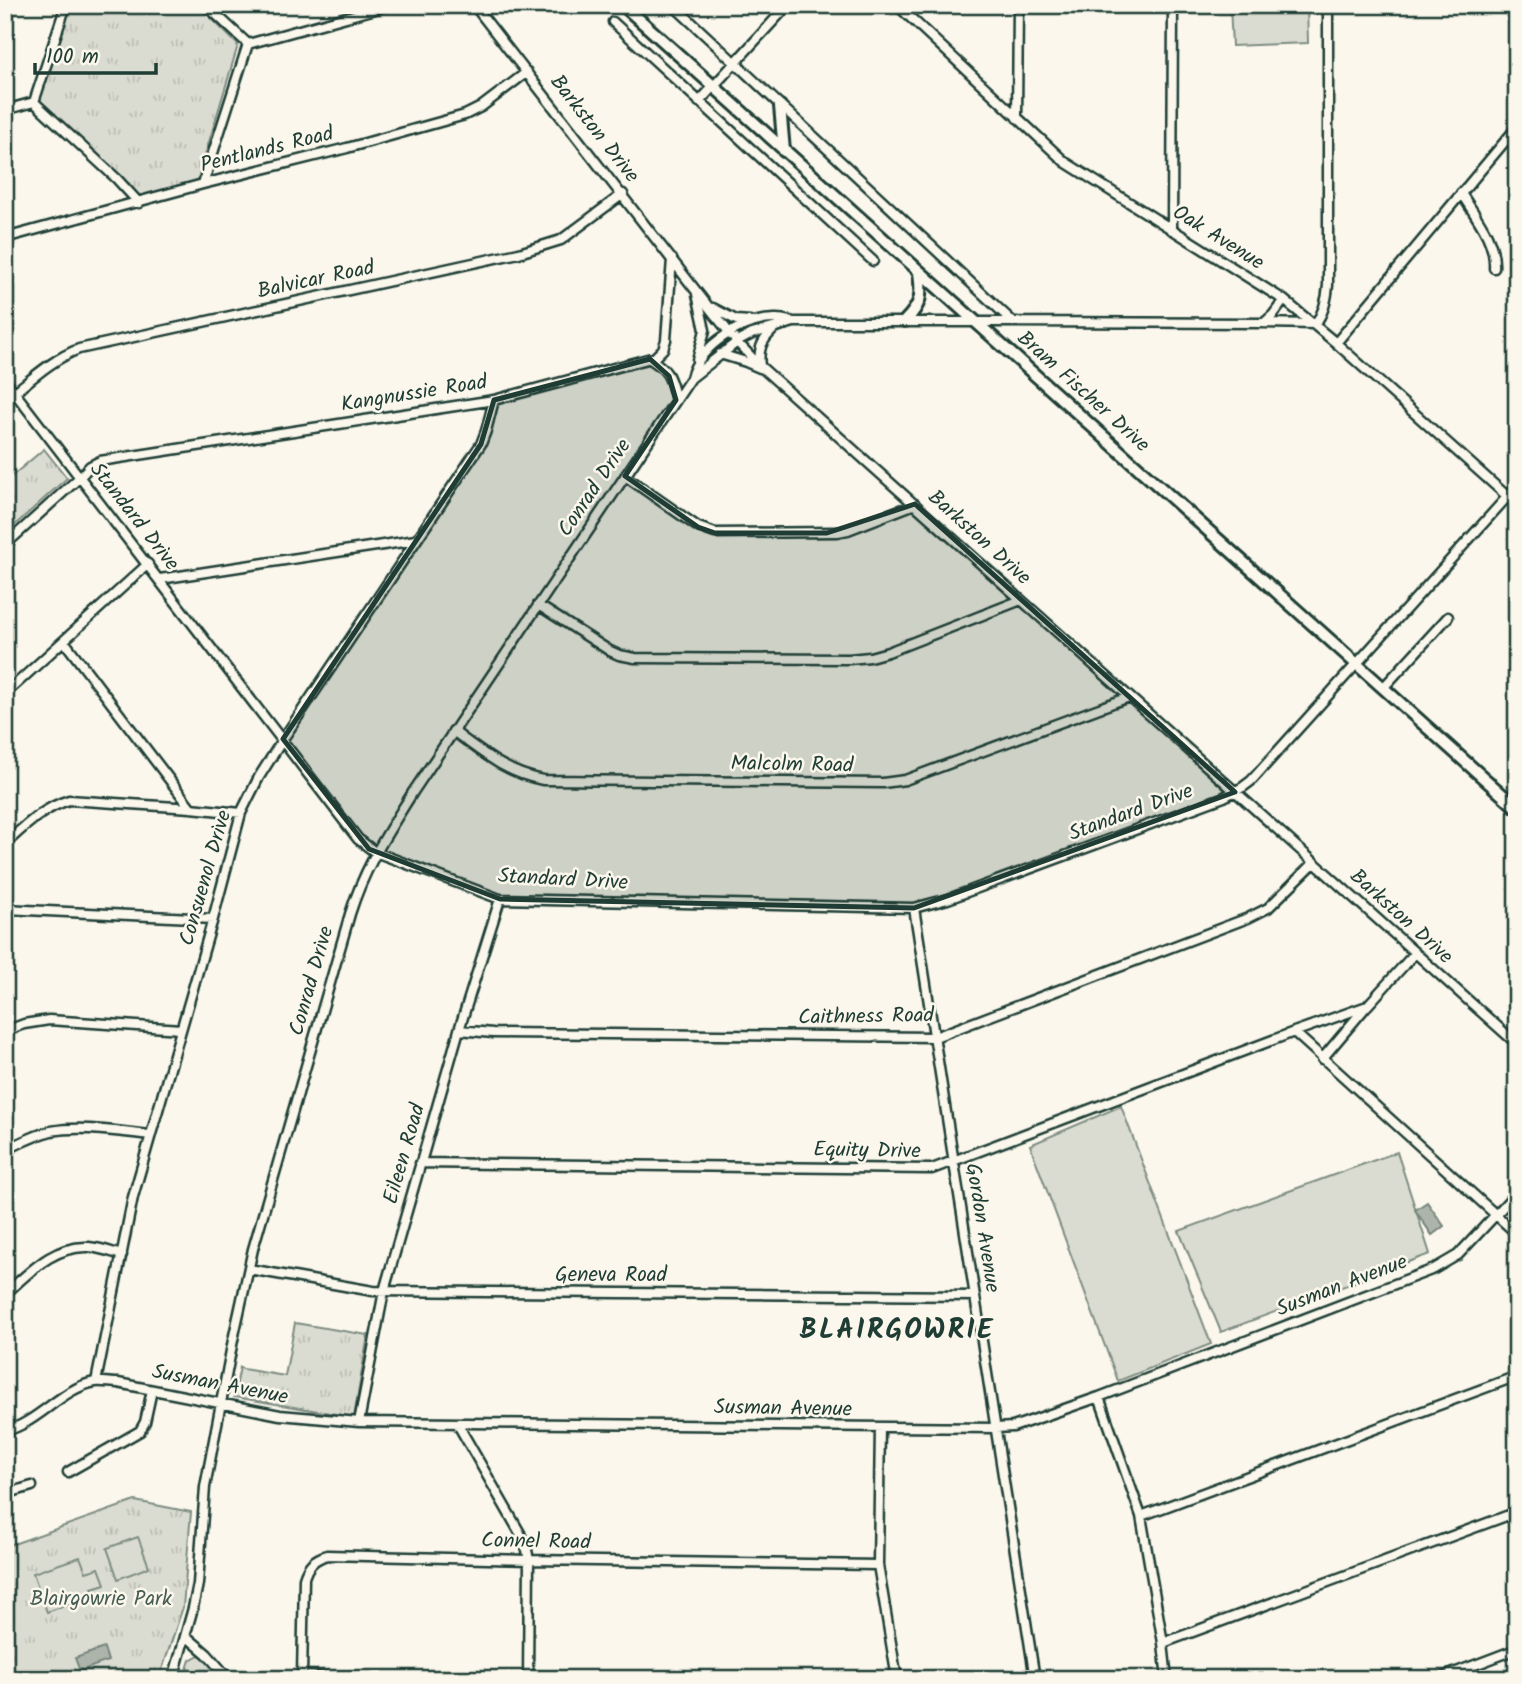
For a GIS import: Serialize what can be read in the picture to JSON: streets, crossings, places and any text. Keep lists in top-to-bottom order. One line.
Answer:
{"streets":{"main road":["Bram Fischer Drive"],"street":["Barkston Drive","Pentlands Road","Oak Avenue","Balvicar Road","Kangnussie Road","Conrad Drive","Standard Drive","Malcolm Road","Consuenol Drive","Caithness Road","Equity Drive","Eileen Road","Gordon Avenue","Geneva Road","Susman Avenue","Connel Road"]},"crossings":[["Barkston Drive","Pentlands Road"],["Barkston Drive","Balvicar Road"],["Barkston Drive","Conrad Drive"],["Barkston Drive","Standard Drive"],["Barkston Drive","Malcolm Road"],["Barkston Drive","Caithness Road"],["Barkston Drive","Equity Drive"],["Oak Avenue","Standard Drive"],["Balvicar Road","Standard Drive"],["Bram Fischer Drive","Standard Drive"],["Kangnussie Road","Standard Drive"],["Kangnussie Road","Consuenol Drive"],["Conrad Drive","Standard Drive"],["Conrad Drive","Malcolm Road"],["Conrad Drive","Geneva Road"],["Conrad Drive","Susman Avenue"],["Standard Drive","Consuenol Drive"],["Standard Drive","Eileen Road"],["Standard Drive","Gordon Avenue"],["Consuenol Drive","Susman Avenue"],["Caithness Road","Eileen Road"],["Caithness Road","Gordon Avenue"],["Equity Drive","Eileen Road"],["Equity Drive","Gordon Avenue"],["Eileen Road","Geneva Road"],["Eileen Road","Susman Avenue"],["Gordon Avenue","Geneva Road"],["Gordon Avenue","Susman Avenue"]],"districts":["BLAIRGOWRIE"],"parks":["Blairgowrie Park"],"scale_bar":"100 m"}
